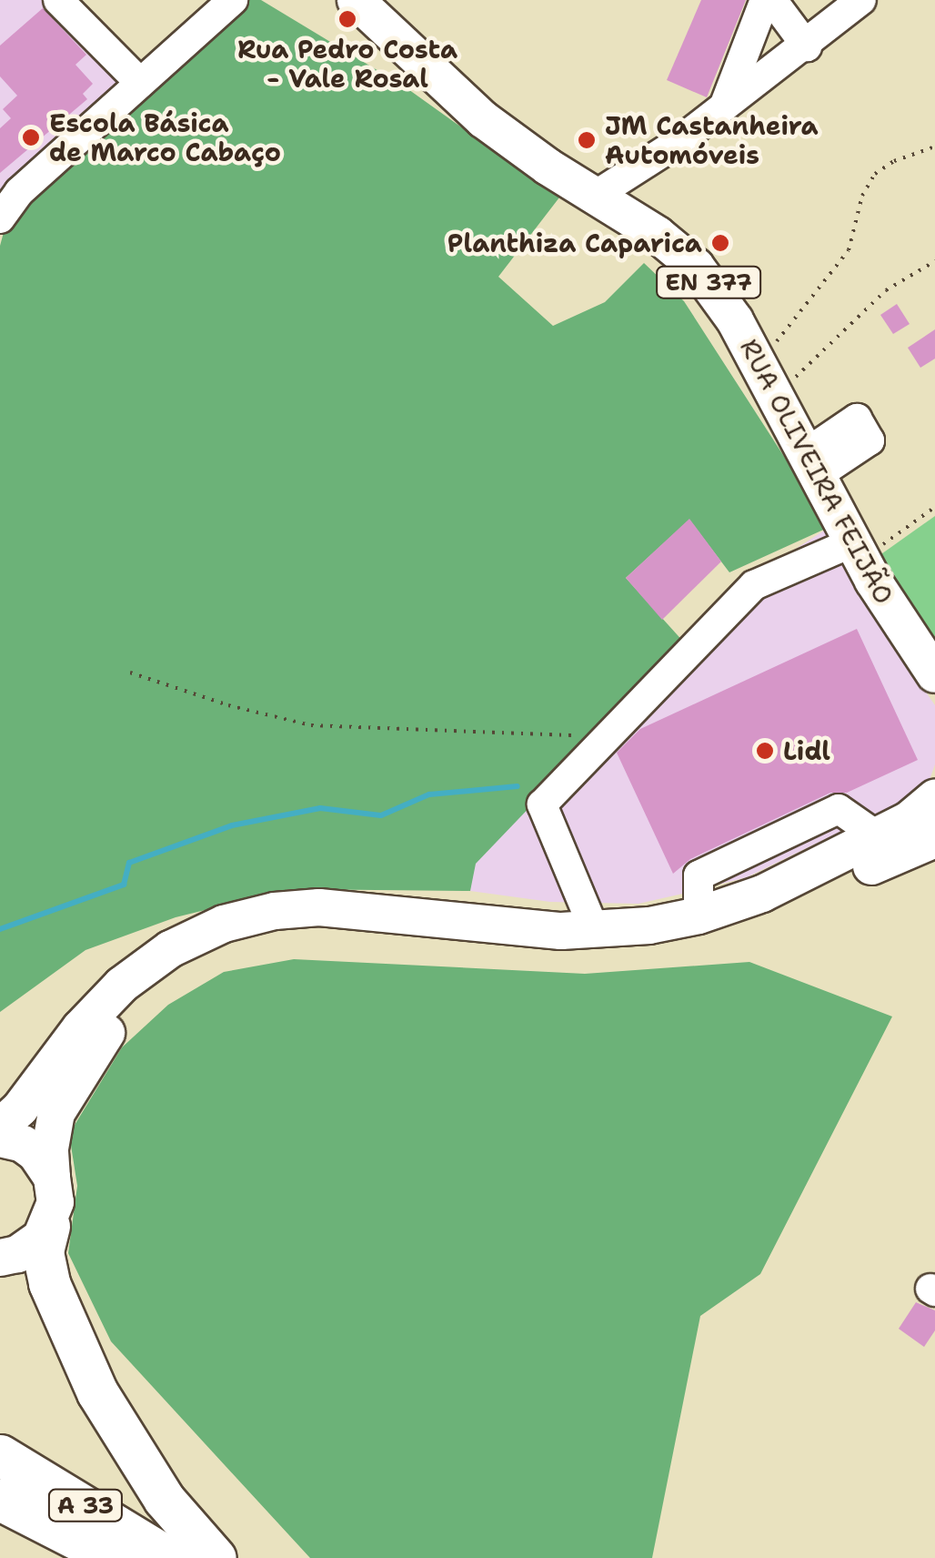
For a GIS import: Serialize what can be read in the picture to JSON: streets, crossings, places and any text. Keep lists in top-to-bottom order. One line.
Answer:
{"streets":{"highway":["A 33"],"main road":["EN 377","RUA OLIVEIRA FEIJÃO"]},"places":["Rua Pedro Costa - Vale Rosal","Escola Básica de Marco Cabaço","JM Castanheira Automóveis","Planthiza Caparica","Lidl"]}
